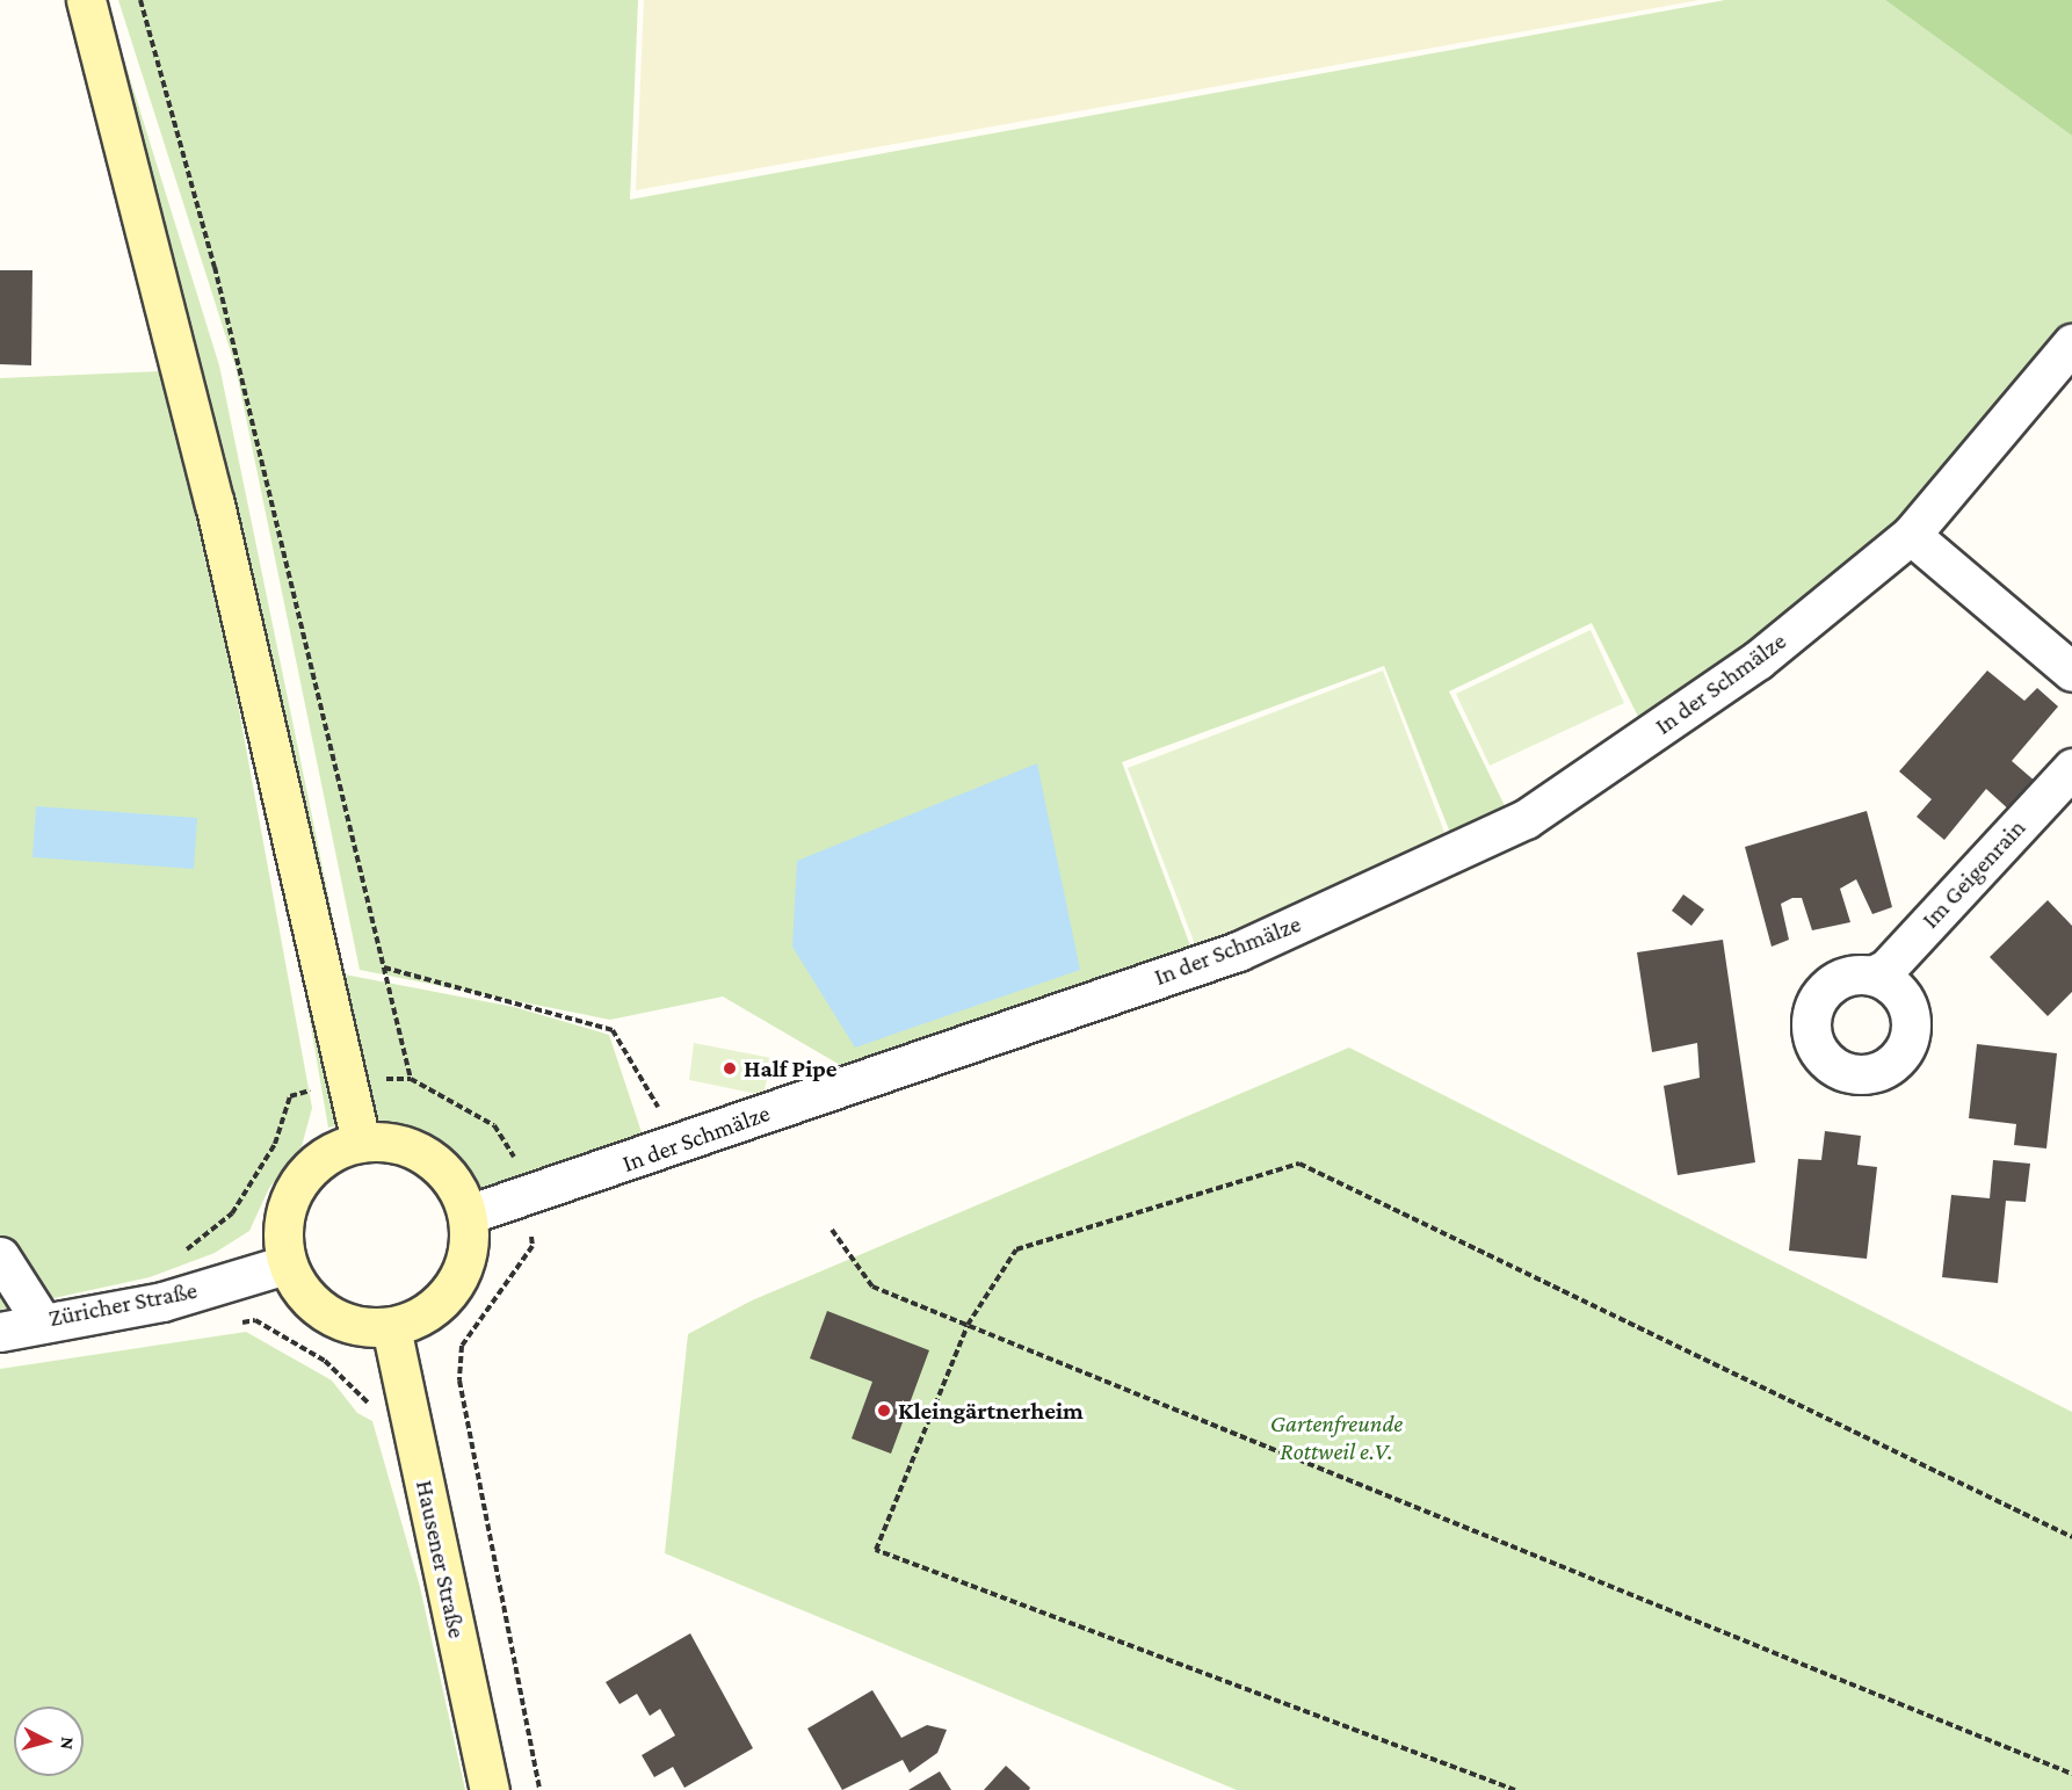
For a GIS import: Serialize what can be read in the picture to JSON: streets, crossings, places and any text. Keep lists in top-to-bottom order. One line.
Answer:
{"streets":{"main road":["Hausener Straße"],"street":["In der Schmälze","Im Geigenrain","Züricher Straße"]},"crossings":[["In der Schmälze","Züricher Straße"],["In der Schmälze","Hausener Straße"],["Züricher Straße","Hausener Straße"]],"parks":["Gartenfreunde Rottweil e.V."],"places":["Half Pipe","Kleingärtnerheim"],"north":"right"}
